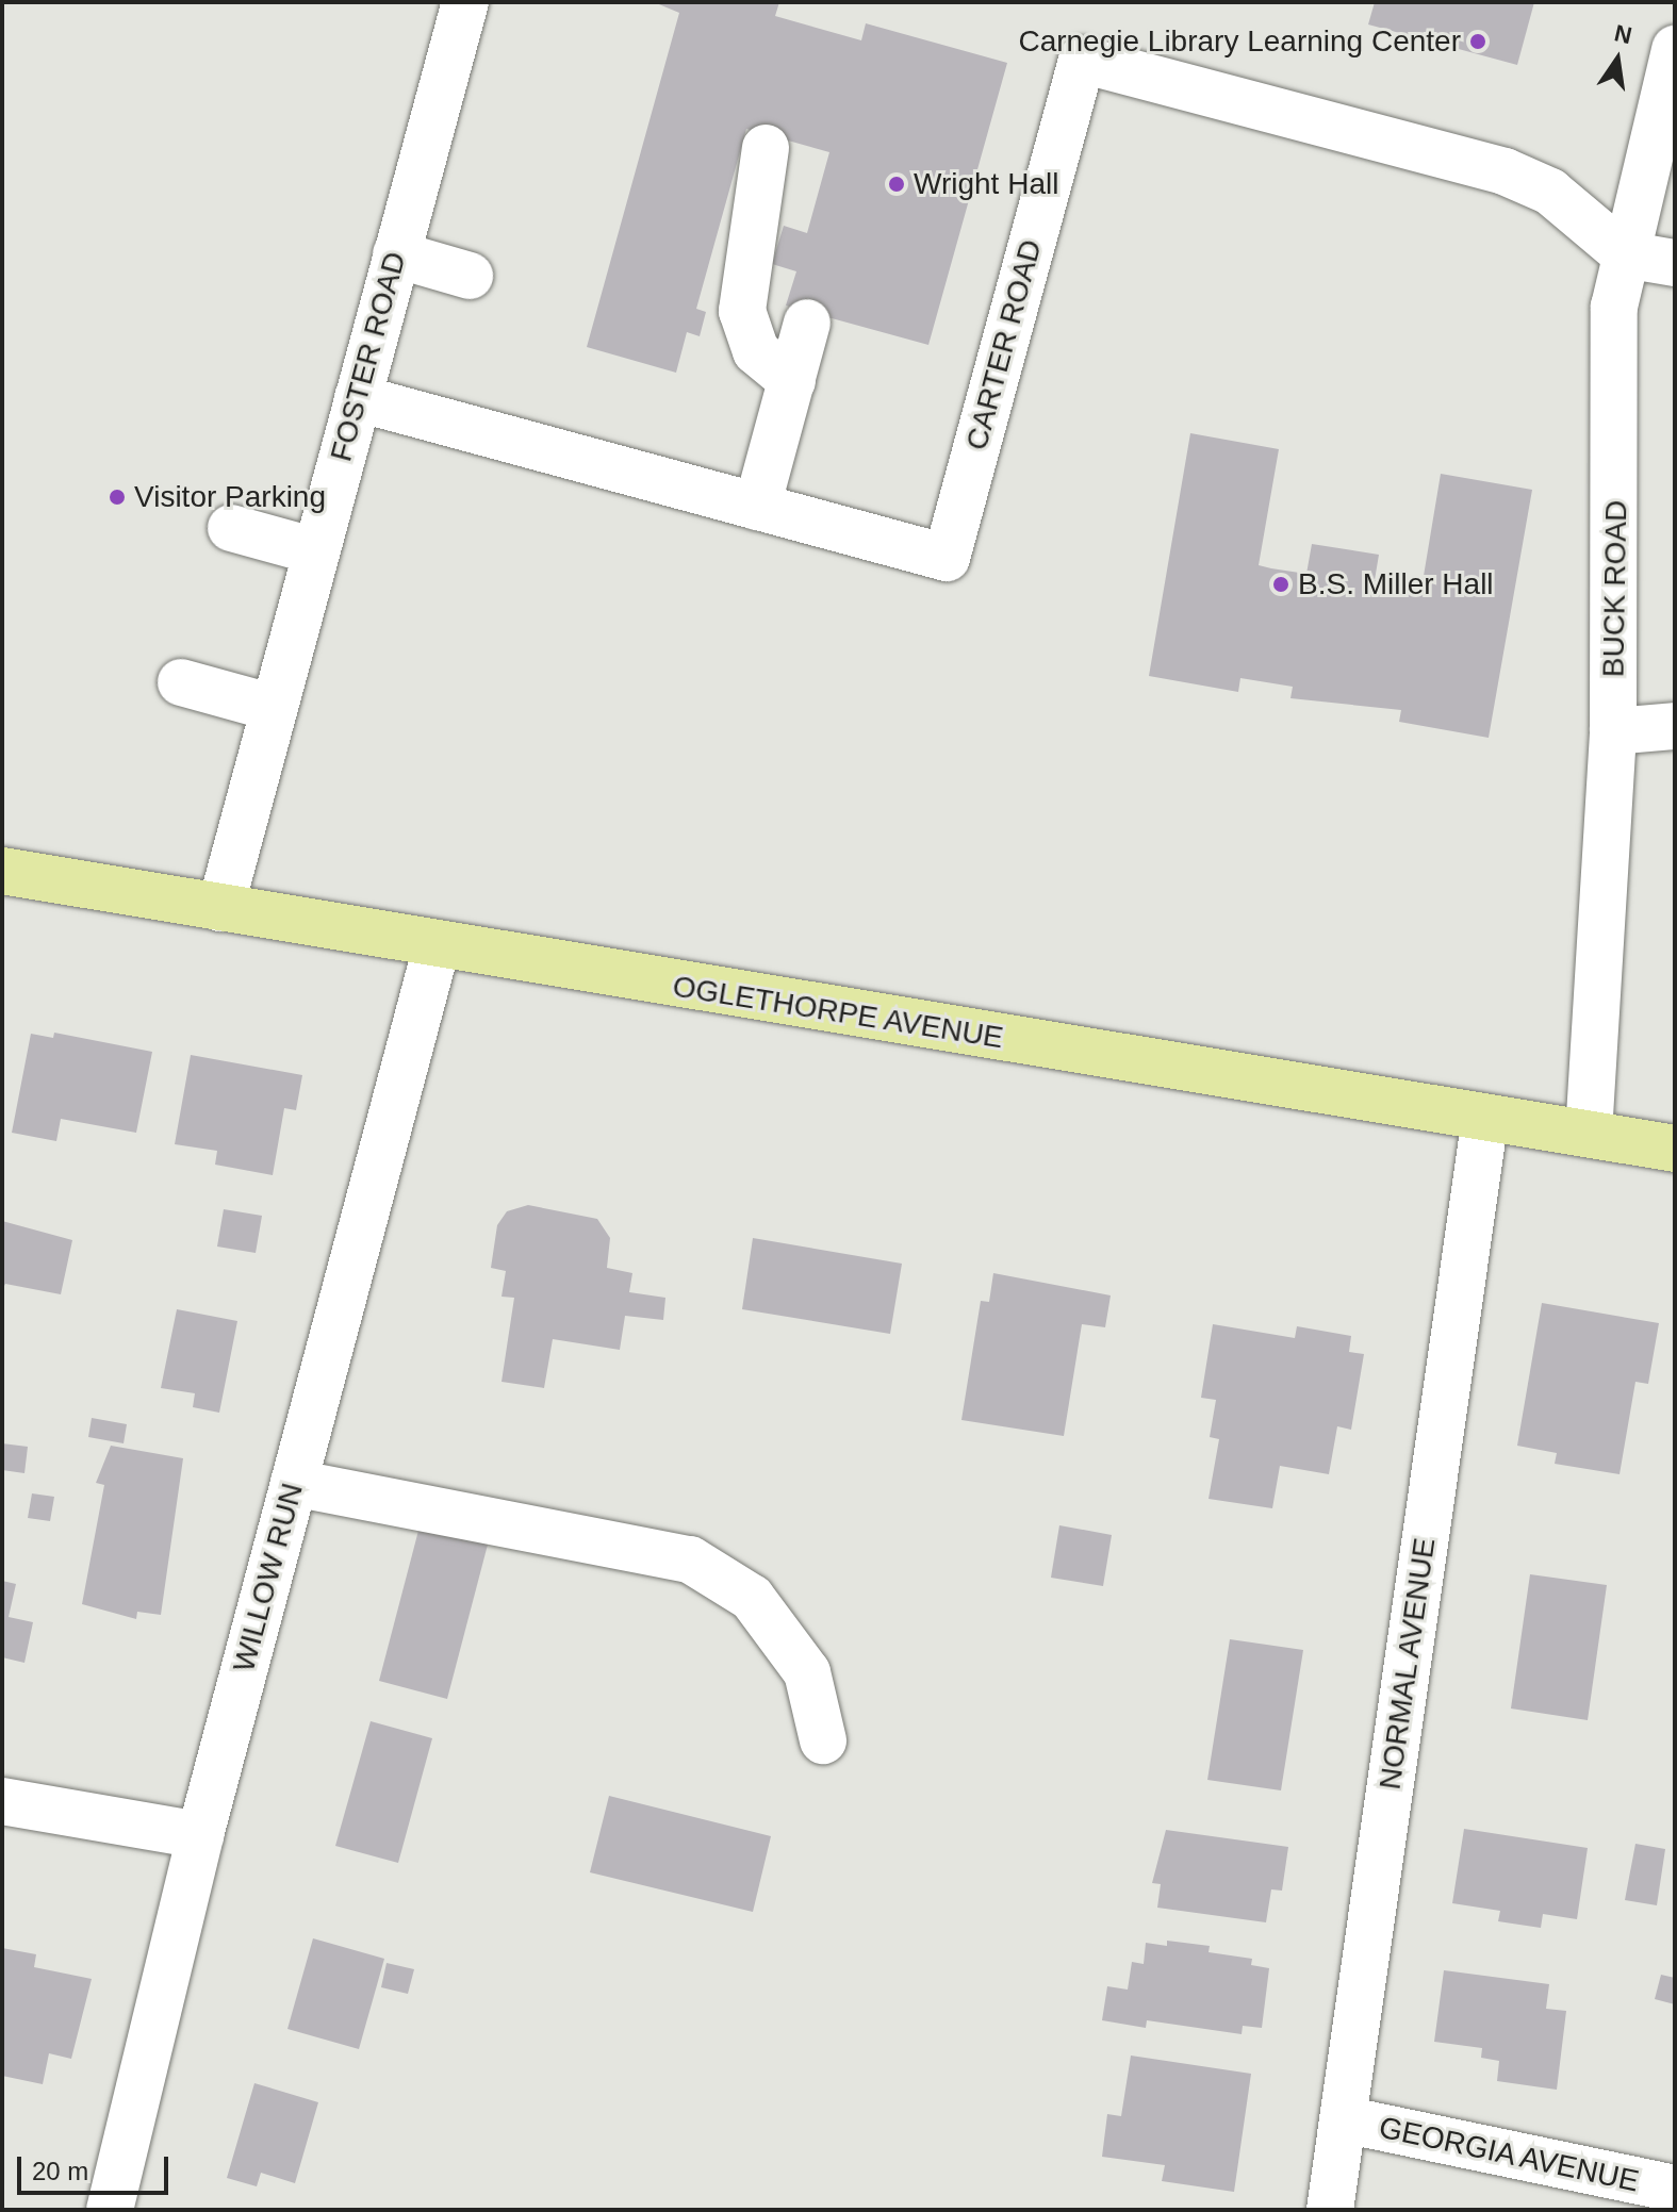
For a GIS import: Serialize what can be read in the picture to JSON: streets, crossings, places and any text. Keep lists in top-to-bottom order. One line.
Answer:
{"streets":{"main road":["OGLETHORPE AVENUE"],"street":["CARTER ROAD","FOSTER ROAD","BUCK ROAD","WILLOW RUN","NORMAL AVENUE","GEORGIA AVENUE"]},"crossings":[["CARTER ROAD","FOSTER ROAD"],["CARTER ROAD","BUCK ROAD"],["FOSTER ROAD","OGLETHORPE AVENUE"],["BUCK ROAD","OGLETHORPE AVENUE"],["OGLETHORPE AVENUE","WILLOW RUN"],["OGLETHORPE AVENUE","NORMAL AVENUE"],["NORMAL AVENUE","GEORGIA AVENUE"]],"places":["Carnegie Library Learning Center","Wright Hall","Visitor Parking","B.S. Miller Hall"],"scale_bar":"20 m","north":"top"}
